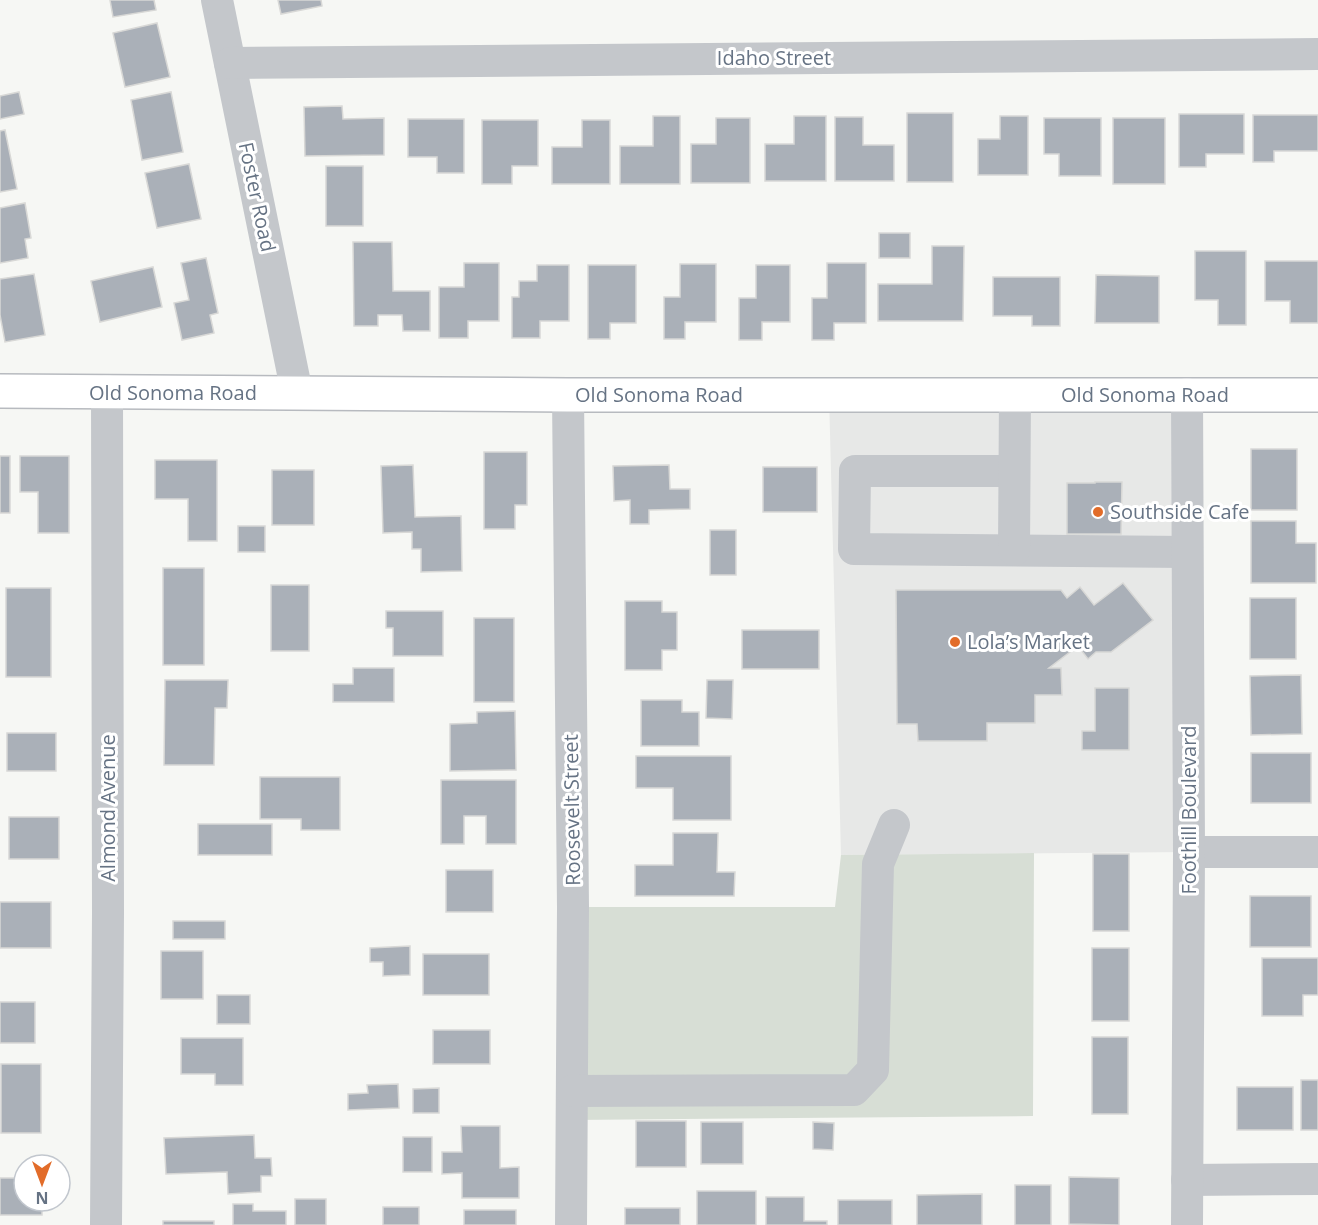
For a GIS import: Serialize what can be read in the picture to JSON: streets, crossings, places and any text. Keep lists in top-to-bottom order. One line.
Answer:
{"streets":{"main road":["Old Sonoma Road"],"street":["Idaho Street","Foster Road","Almond Avenue","Roosevelt Street","Foothill Boulevard"]},"crossings":[["Idaho Street","Foster Road"],["Foster Road","Old Sonoma Road"],["Old Sonoma Road","Almond Avenue"],["Old Sonoma Road","Roosevelt Street"],["Old Sonoma Road","Foothill Boulevard"]],"places":["Southside Cafe","Lola’s Market"],"north":"bottom"}
